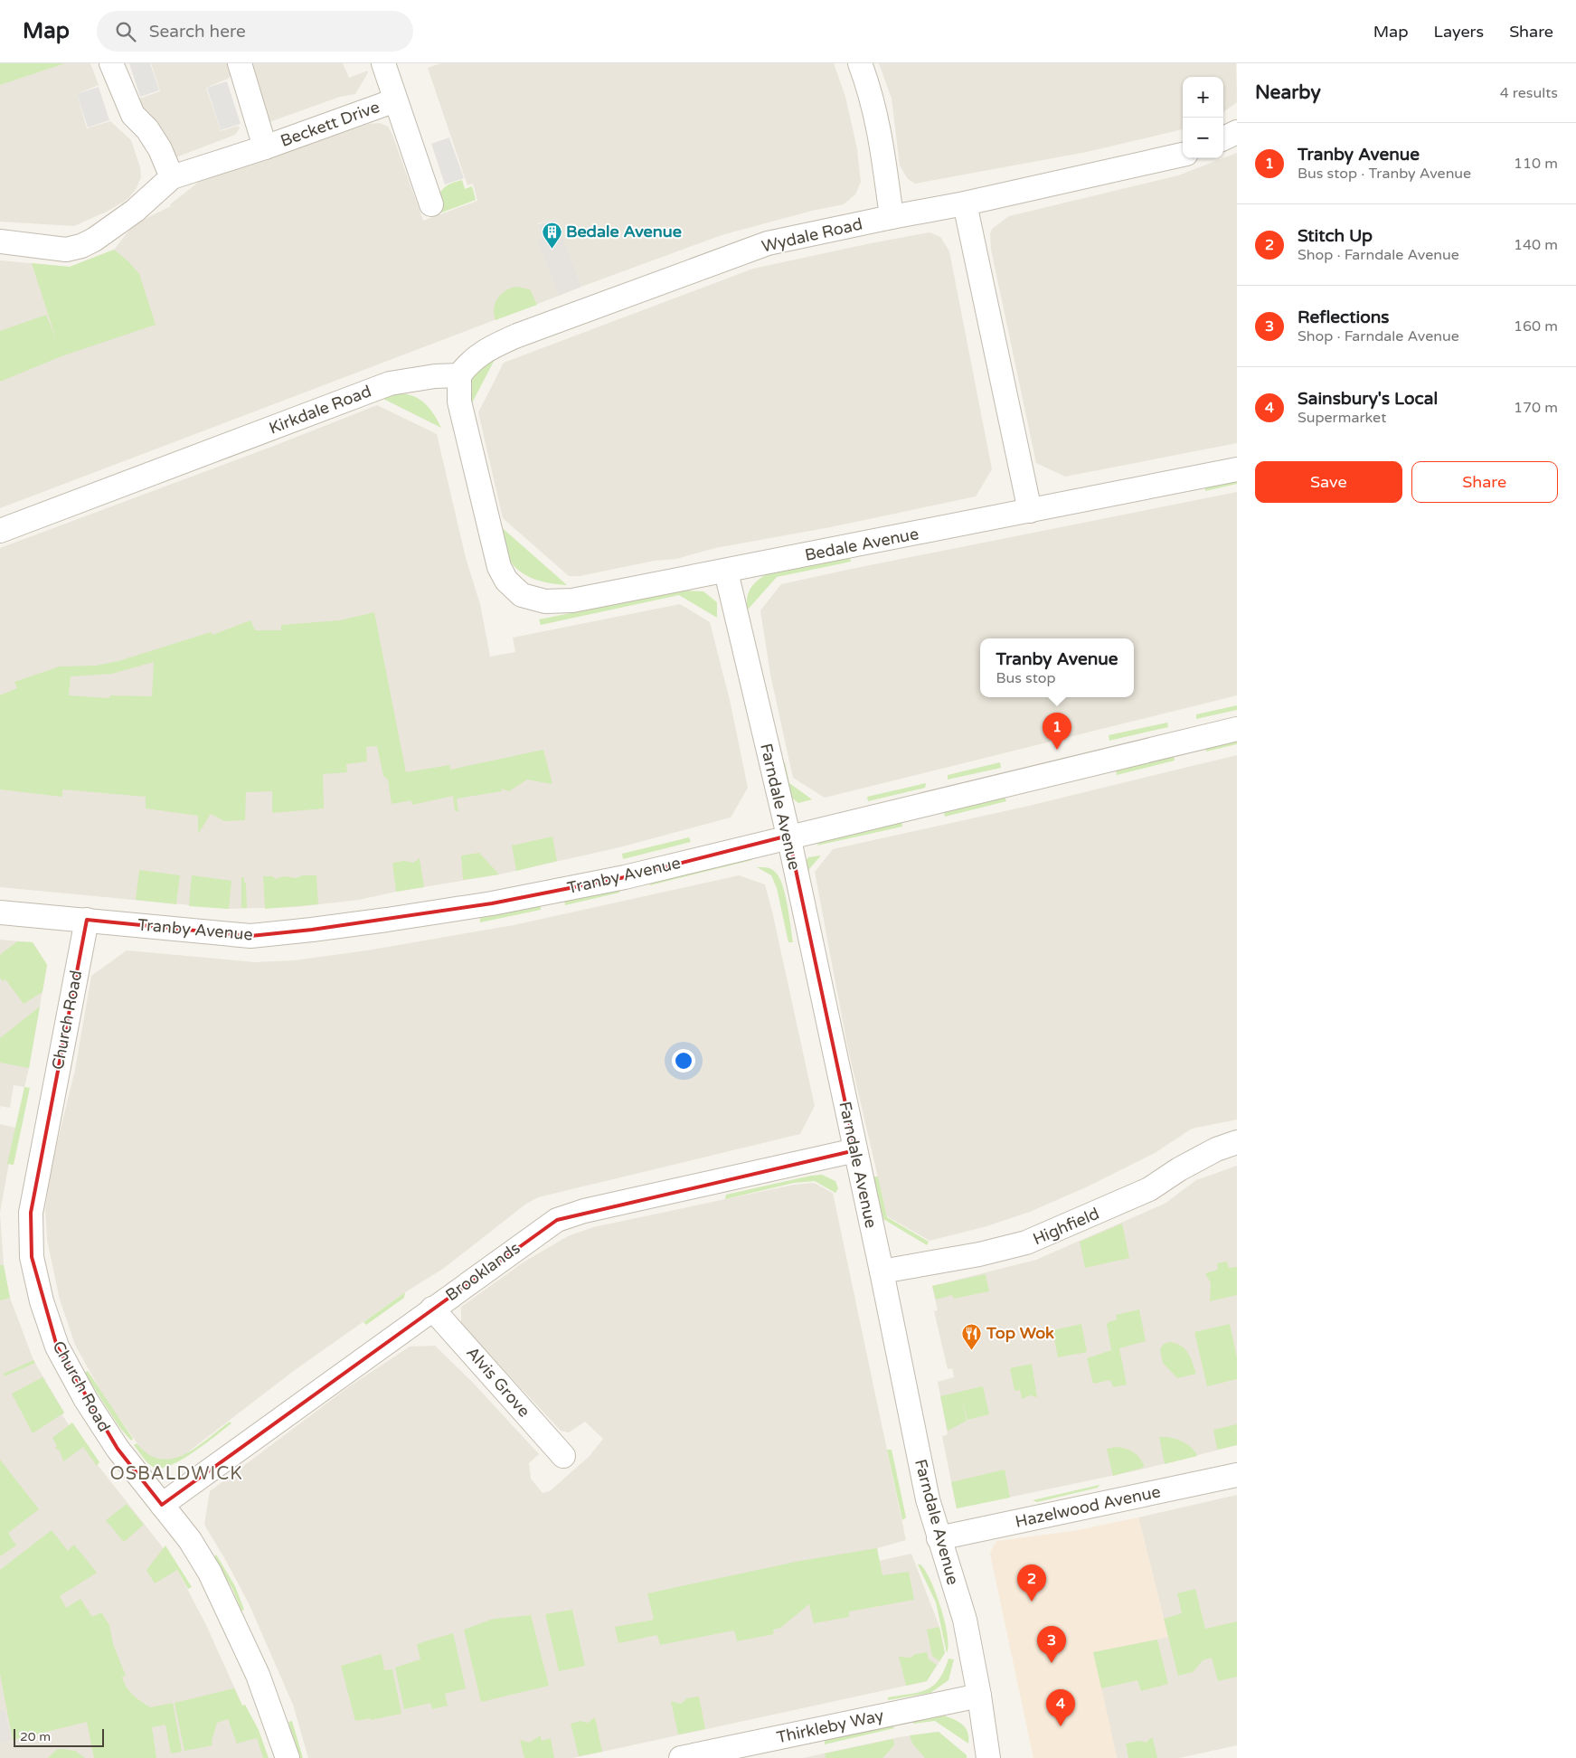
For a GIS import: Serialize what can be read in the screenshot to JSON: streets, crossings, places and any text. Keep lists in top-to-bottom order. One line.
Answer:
{"streets":{"street":["Beckett Drive","Wydale Road","Kirkdale Road","Bedale Avenue","Farndale Avenue","Tranby Avenue","Church Road","Highfield","Brooklands","Alvis Grove","Hazelwood Avenue","Thirkleby Way"]},"crossings":[["Wydale Road","Kirkdale Road"],["Wydale Road","Bedale Avenue"],["Kirkdale Road","Bedale Avenue"],["Bedale Avenue","Farndale Avenue"],["Farndale Avenue","Tranby Avenue"],["Farndale Avenue","Highfield"],["Farndale Avenue","Brooklands"],["Farndale Avenue","Hazelwood Avenue"],["Farndale Avenue","Thirkleby Way"],["Tranby Avenue","Church Road"],["Church Road","Brooklands"],["Brooklands","Alvis Grove"]],"districts":["OSBALDWICK"],"places":{"building":["Bedale Avenue"],"restaurant":["Top Wok"]},"scale_bar":"20 m","page":{"header":"Map","search":"Search here","nav":["Map","Layers","Share"],"heading":["Nearby","4 results"],"map_buttons":["+","−"],"list":[{"mark":"1","name":"Tranby Avenue","note":"Bus stop · Tranby Avenue","value":"110 m"},{"mark":"2","name":"Stitch Up","note":"Shop · Farndale Avenue","value":"140 m"},{"mark":"3","name":"Reflections","note":"Shop · Farndale Avenue","value":"160 m"},{"mark":"4","name":"Sainsbury's Local","note":"Supermarket","value":"170 m"}],"buttons":["Save","Share"],"popup":["Tranby Avenue","Bus stop"],"pins":["1","2","3","4"],"scale":"20 m"}}
